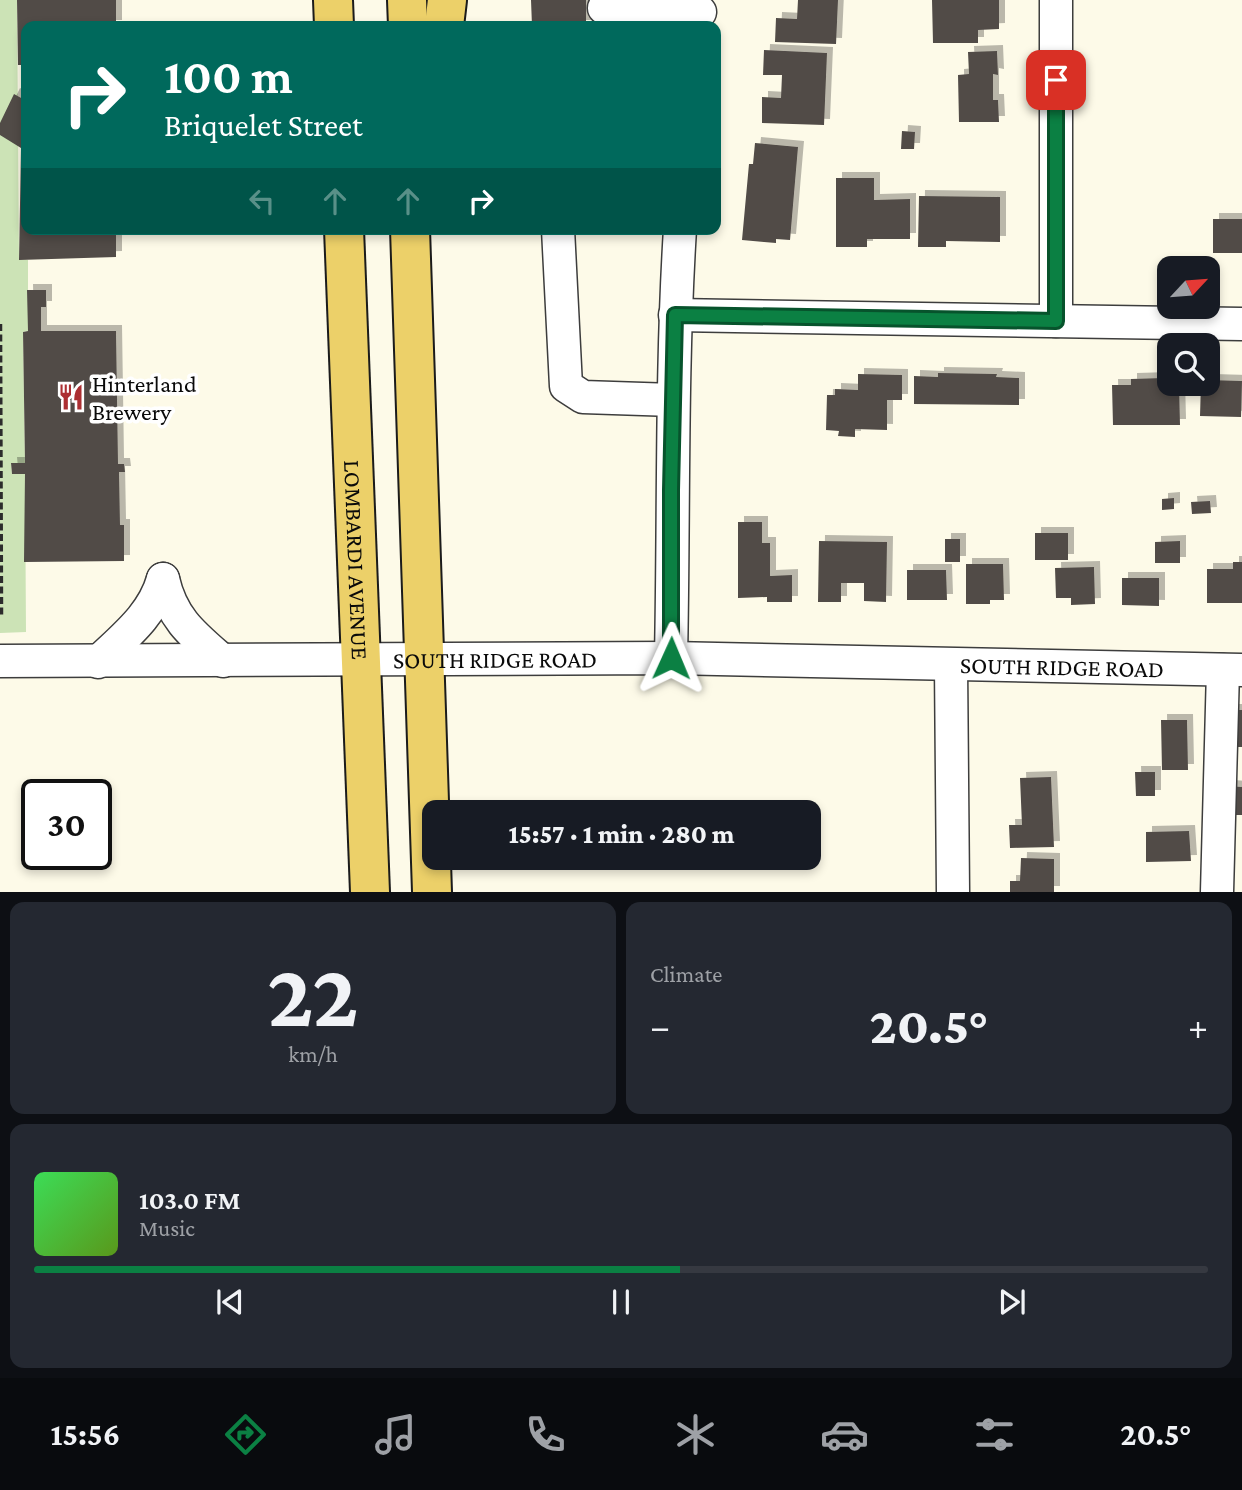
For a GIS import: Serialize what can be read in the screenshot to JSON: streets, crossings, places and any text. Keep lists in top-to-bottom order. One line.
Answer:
{"streets":{"main road":["LOMBARDI AVENUE"],"street":["SOUTH RIDGE ROAD"]},"crossings":[["LOMBARDI AVENUE","SOUTH RIDGE ROAD"]],"places":{"restaurant":["Hinterland Brewery"]},"north":"top right","page":{"turn":["100 m","Briquelet Street"],"limit":"30","trip":"15:57 · 1 min · 280 m","tile":[["22","km/h"],"Climate"],"heat":["−","20.5°","+"],"song":["103.0 FM","Music"],"tabs":["15:56","20.5°"]}}
